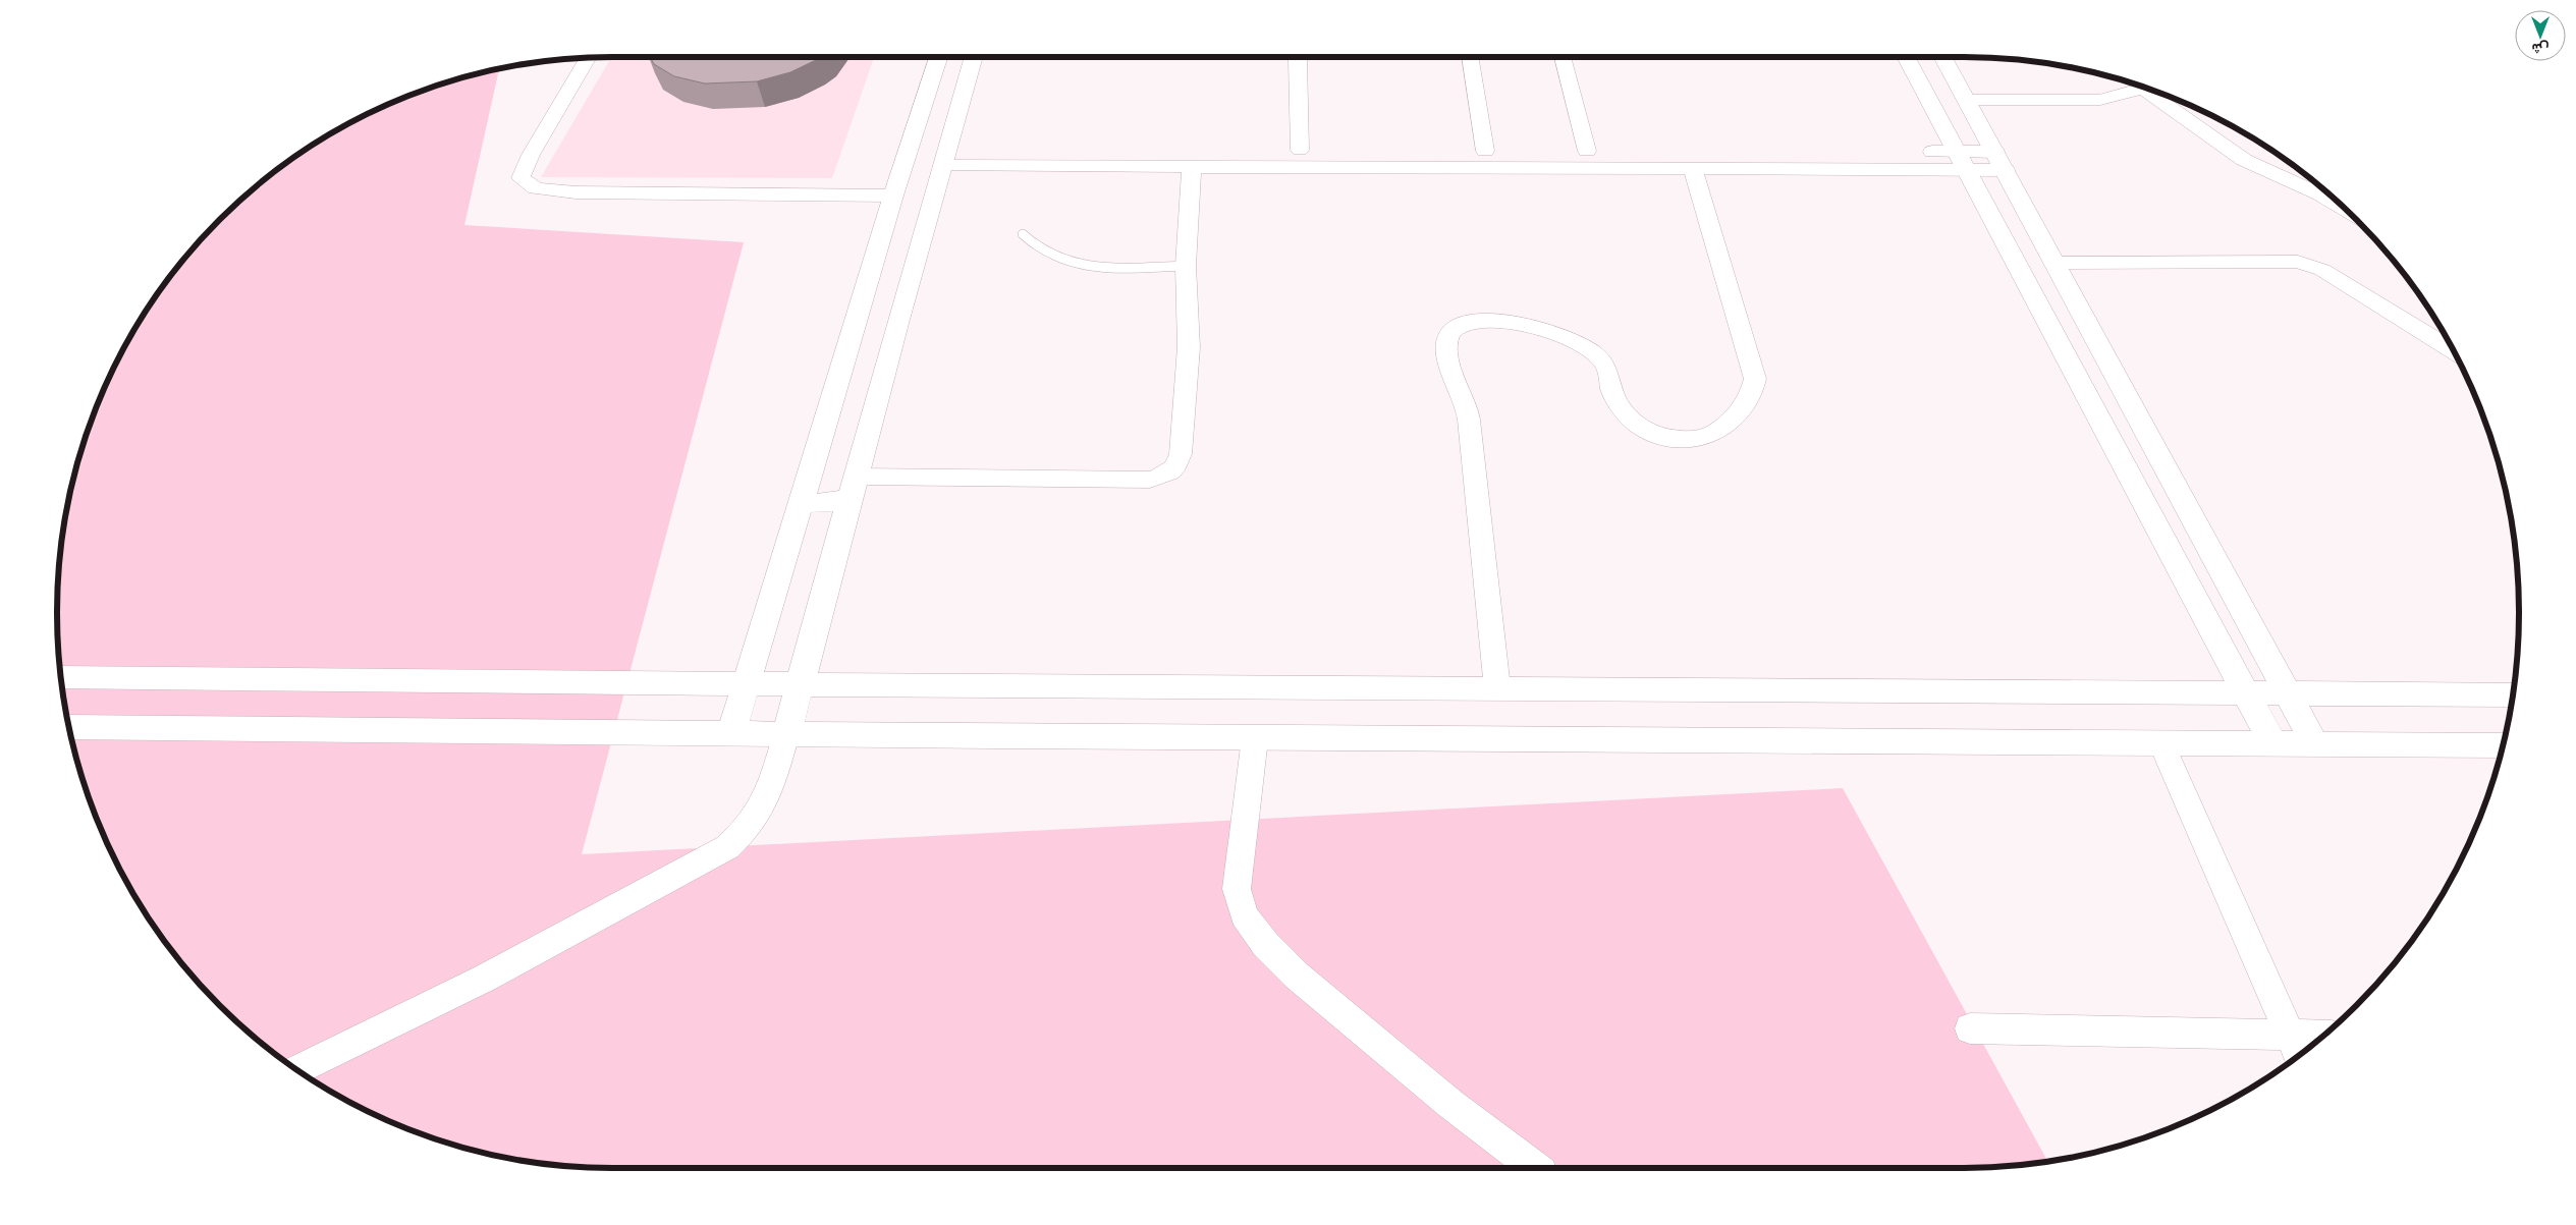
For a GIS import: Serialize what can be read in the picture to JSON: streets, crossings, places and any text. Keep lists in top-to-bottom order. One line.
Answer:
{"north":"bottom"}
